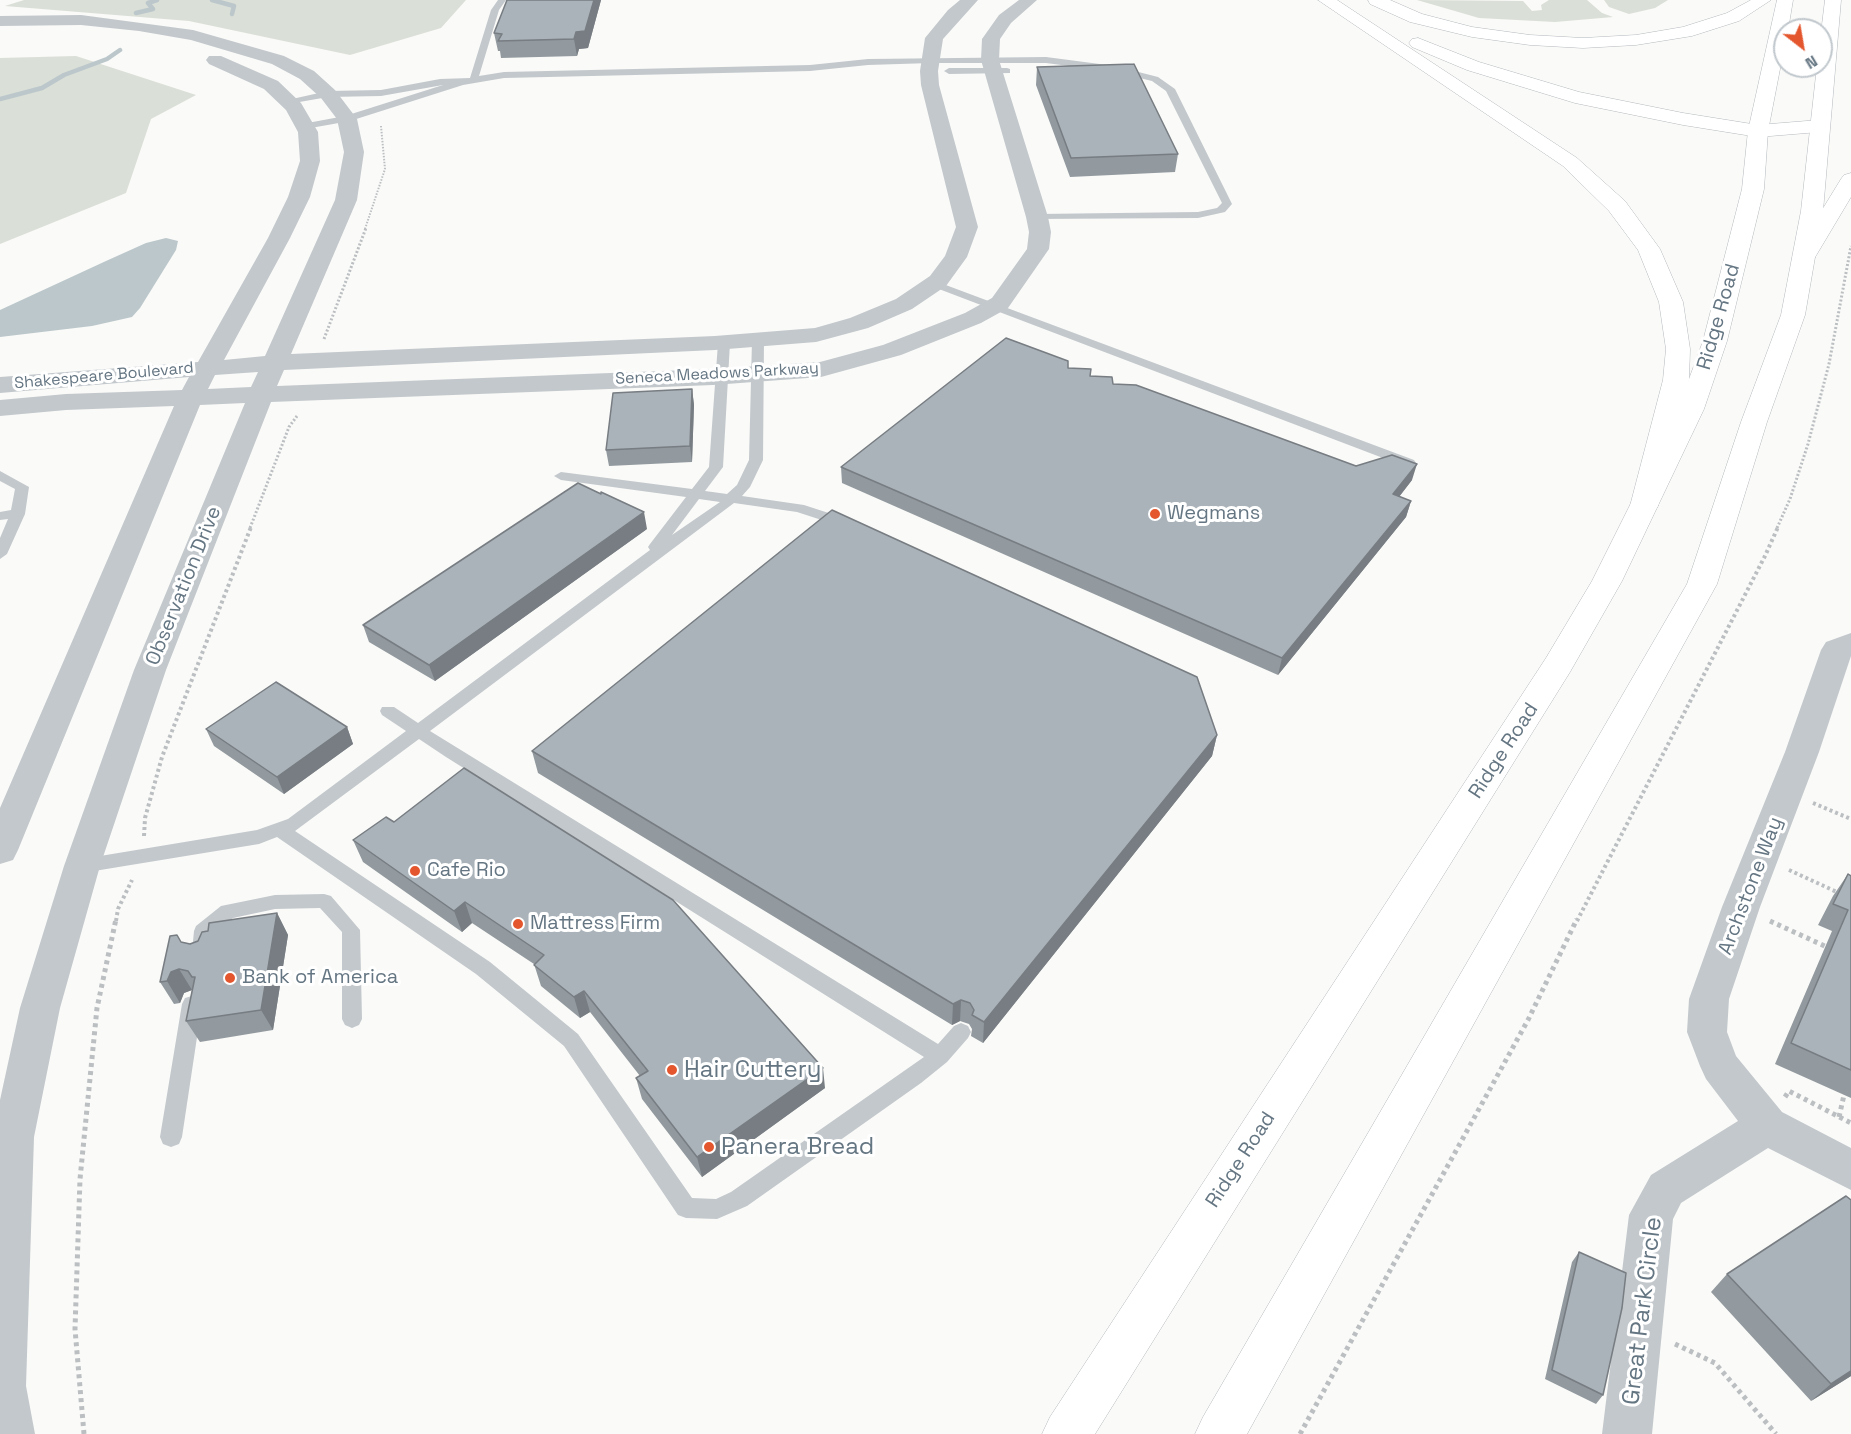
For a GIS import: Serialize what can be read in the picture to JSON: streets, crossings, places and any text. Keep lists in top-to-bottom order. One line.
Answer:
{"streets":{"highway":["Ridge Road"],"street":["Seneca Meadows Parkway","Shakespeare Boulevard","Observation Drive","Archstone Way","Great Park Circle"]},"crossings":[["Seneca Meadows Parkway","Shakespeare Boulevard"],["Seneca Meadows Parkway","Observation Drive"],["Archstone Way","Great Park Circle"]],"places":["Wegmans","Cafe Rio","Mattress Firm","Bank of America","Hair Cuttery","Panera Bread"],"north":"bottom right"}
